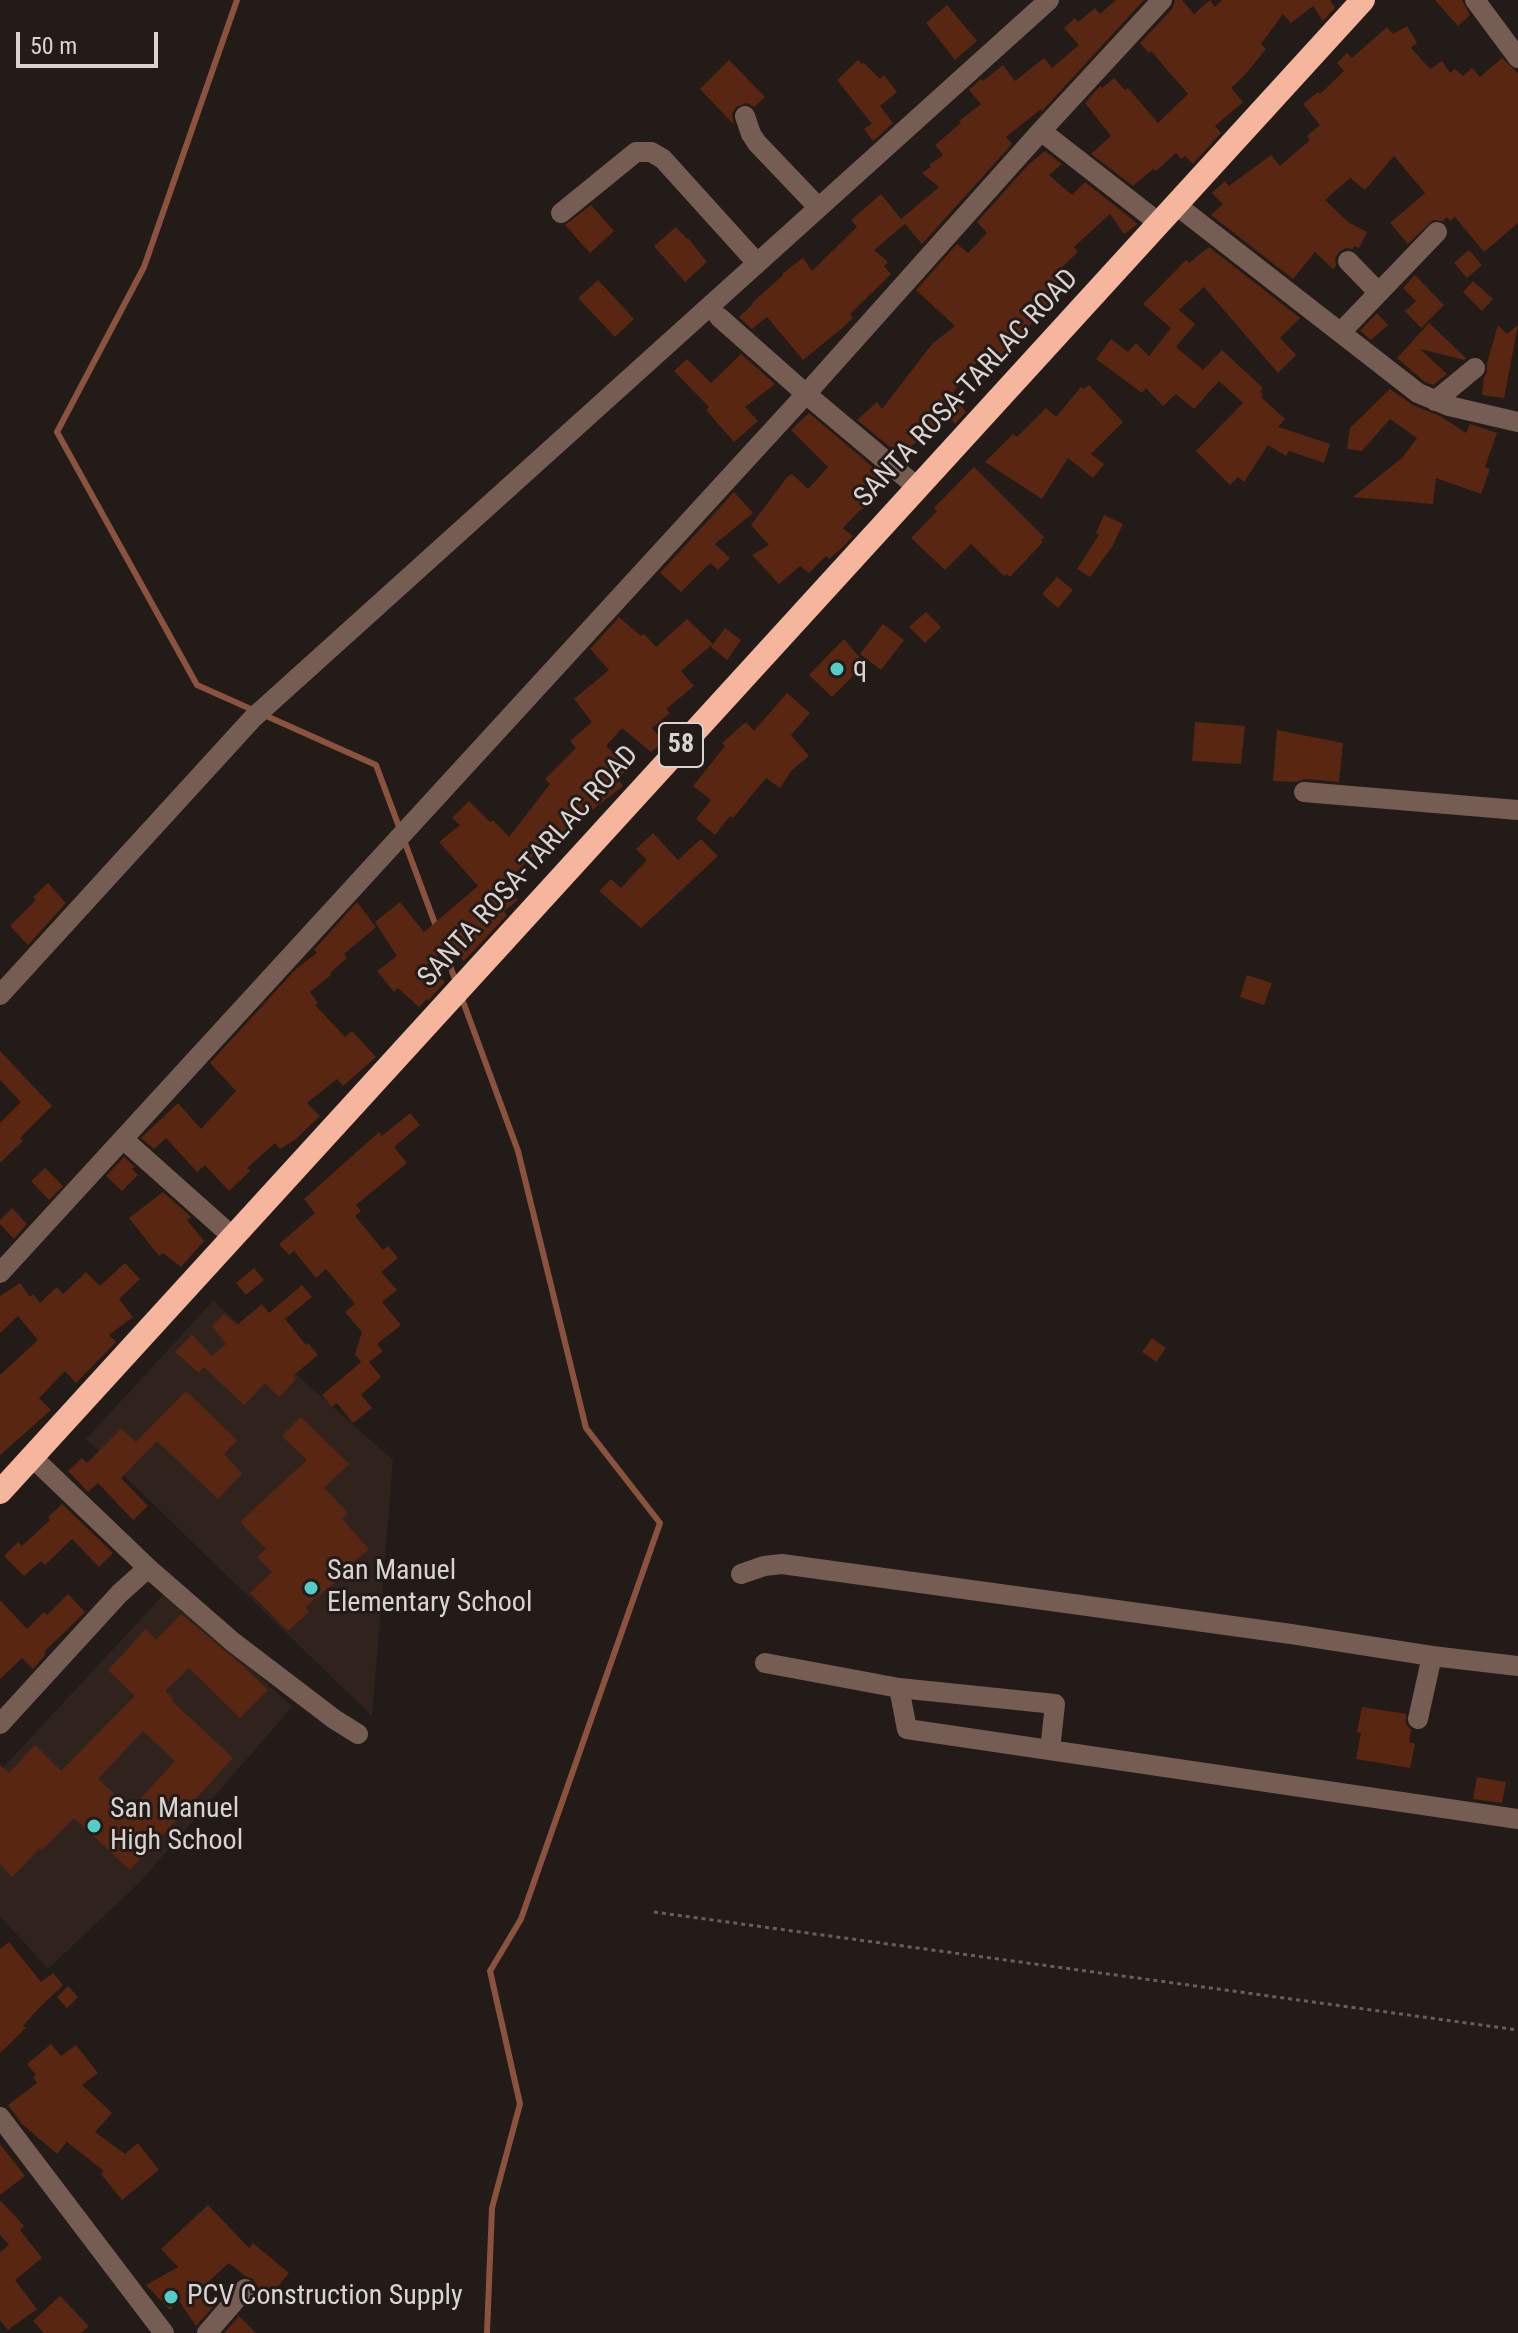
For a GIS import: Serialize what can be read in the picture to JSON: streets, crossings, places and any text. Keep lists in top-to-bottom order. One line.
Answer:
{"streets":{"highway":["SANTA ROSA-TARLAC ROAD","58"]},"places":["q","San Manuel Elementary School","San Manuel High School","PCV Construction Supply"],"scale_bar":"50 m"}
